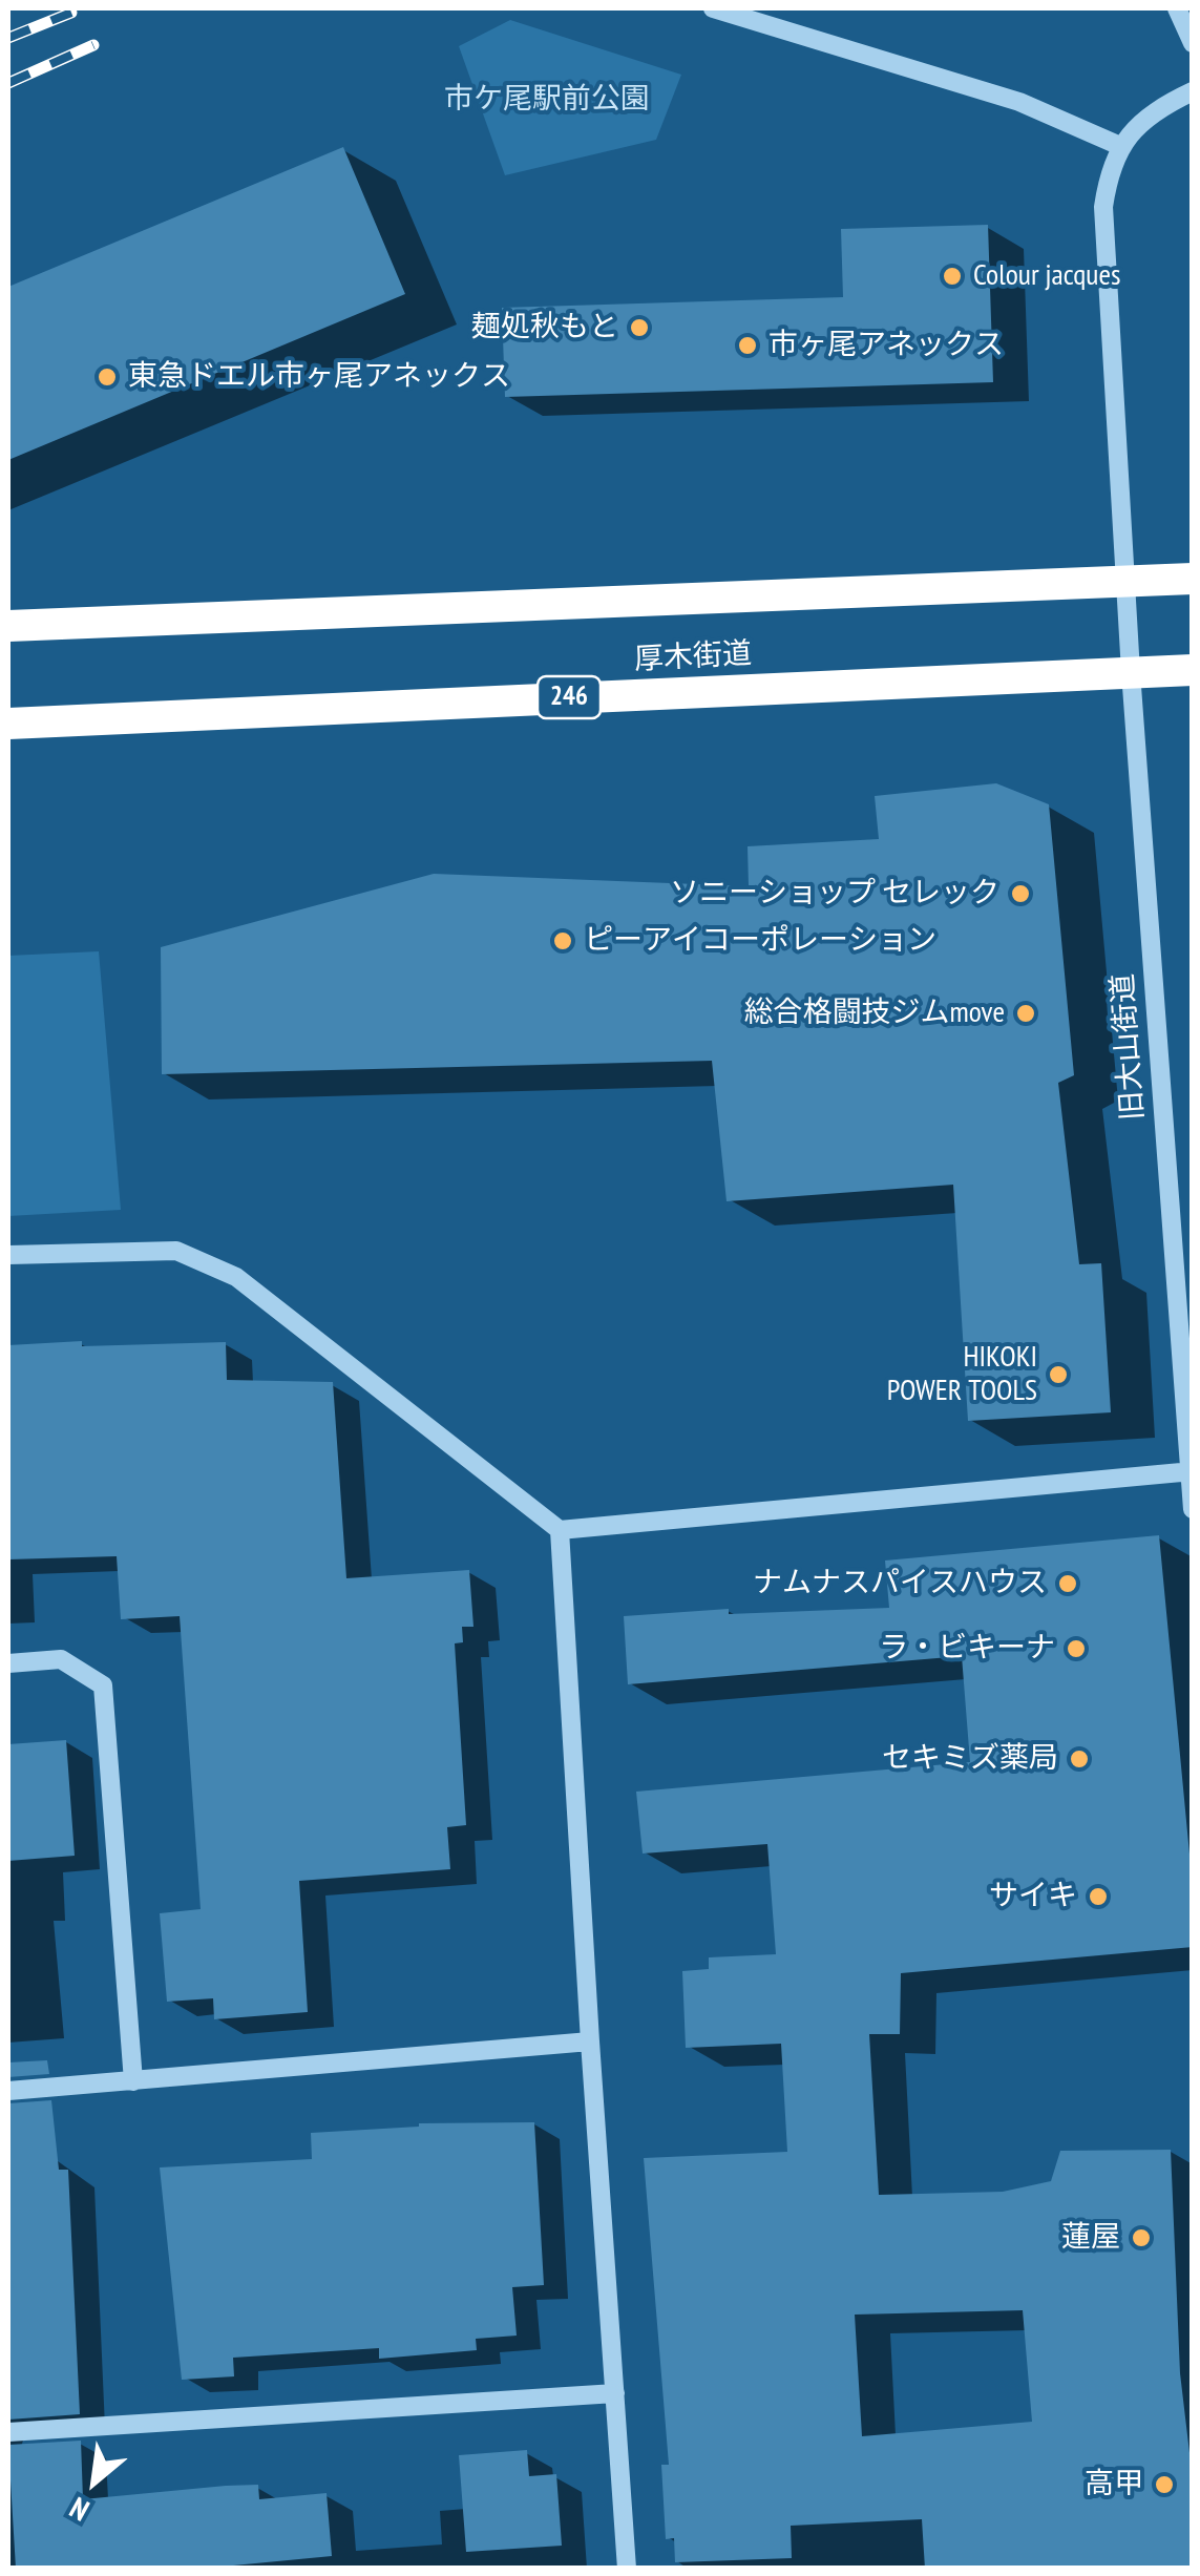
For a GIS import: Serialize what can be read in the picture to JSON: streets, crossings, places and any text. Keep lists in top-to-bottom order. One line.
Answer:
{"streets":{"highway":["厚木街道","246"],"street":["旧大山街道"]},"crossings":[["厚木街道","旧大山街道"]],"parks":["市ケ尾駅前公園"],"places":["Colour jacques","麺処秋もと","市ヶ尾アネックス","東急ドエル市ヶ尾アネックス","ソニーショップ セレック","ピーアイコーポレーション","総合格闘技ジムmove","HIKOKI POWER TOOLS","ナムナスパイスハウス","ラ・ビキーナ","セキミズ薬局","サイキ","蓮屋","高甲"],"north":"bottom left"}
